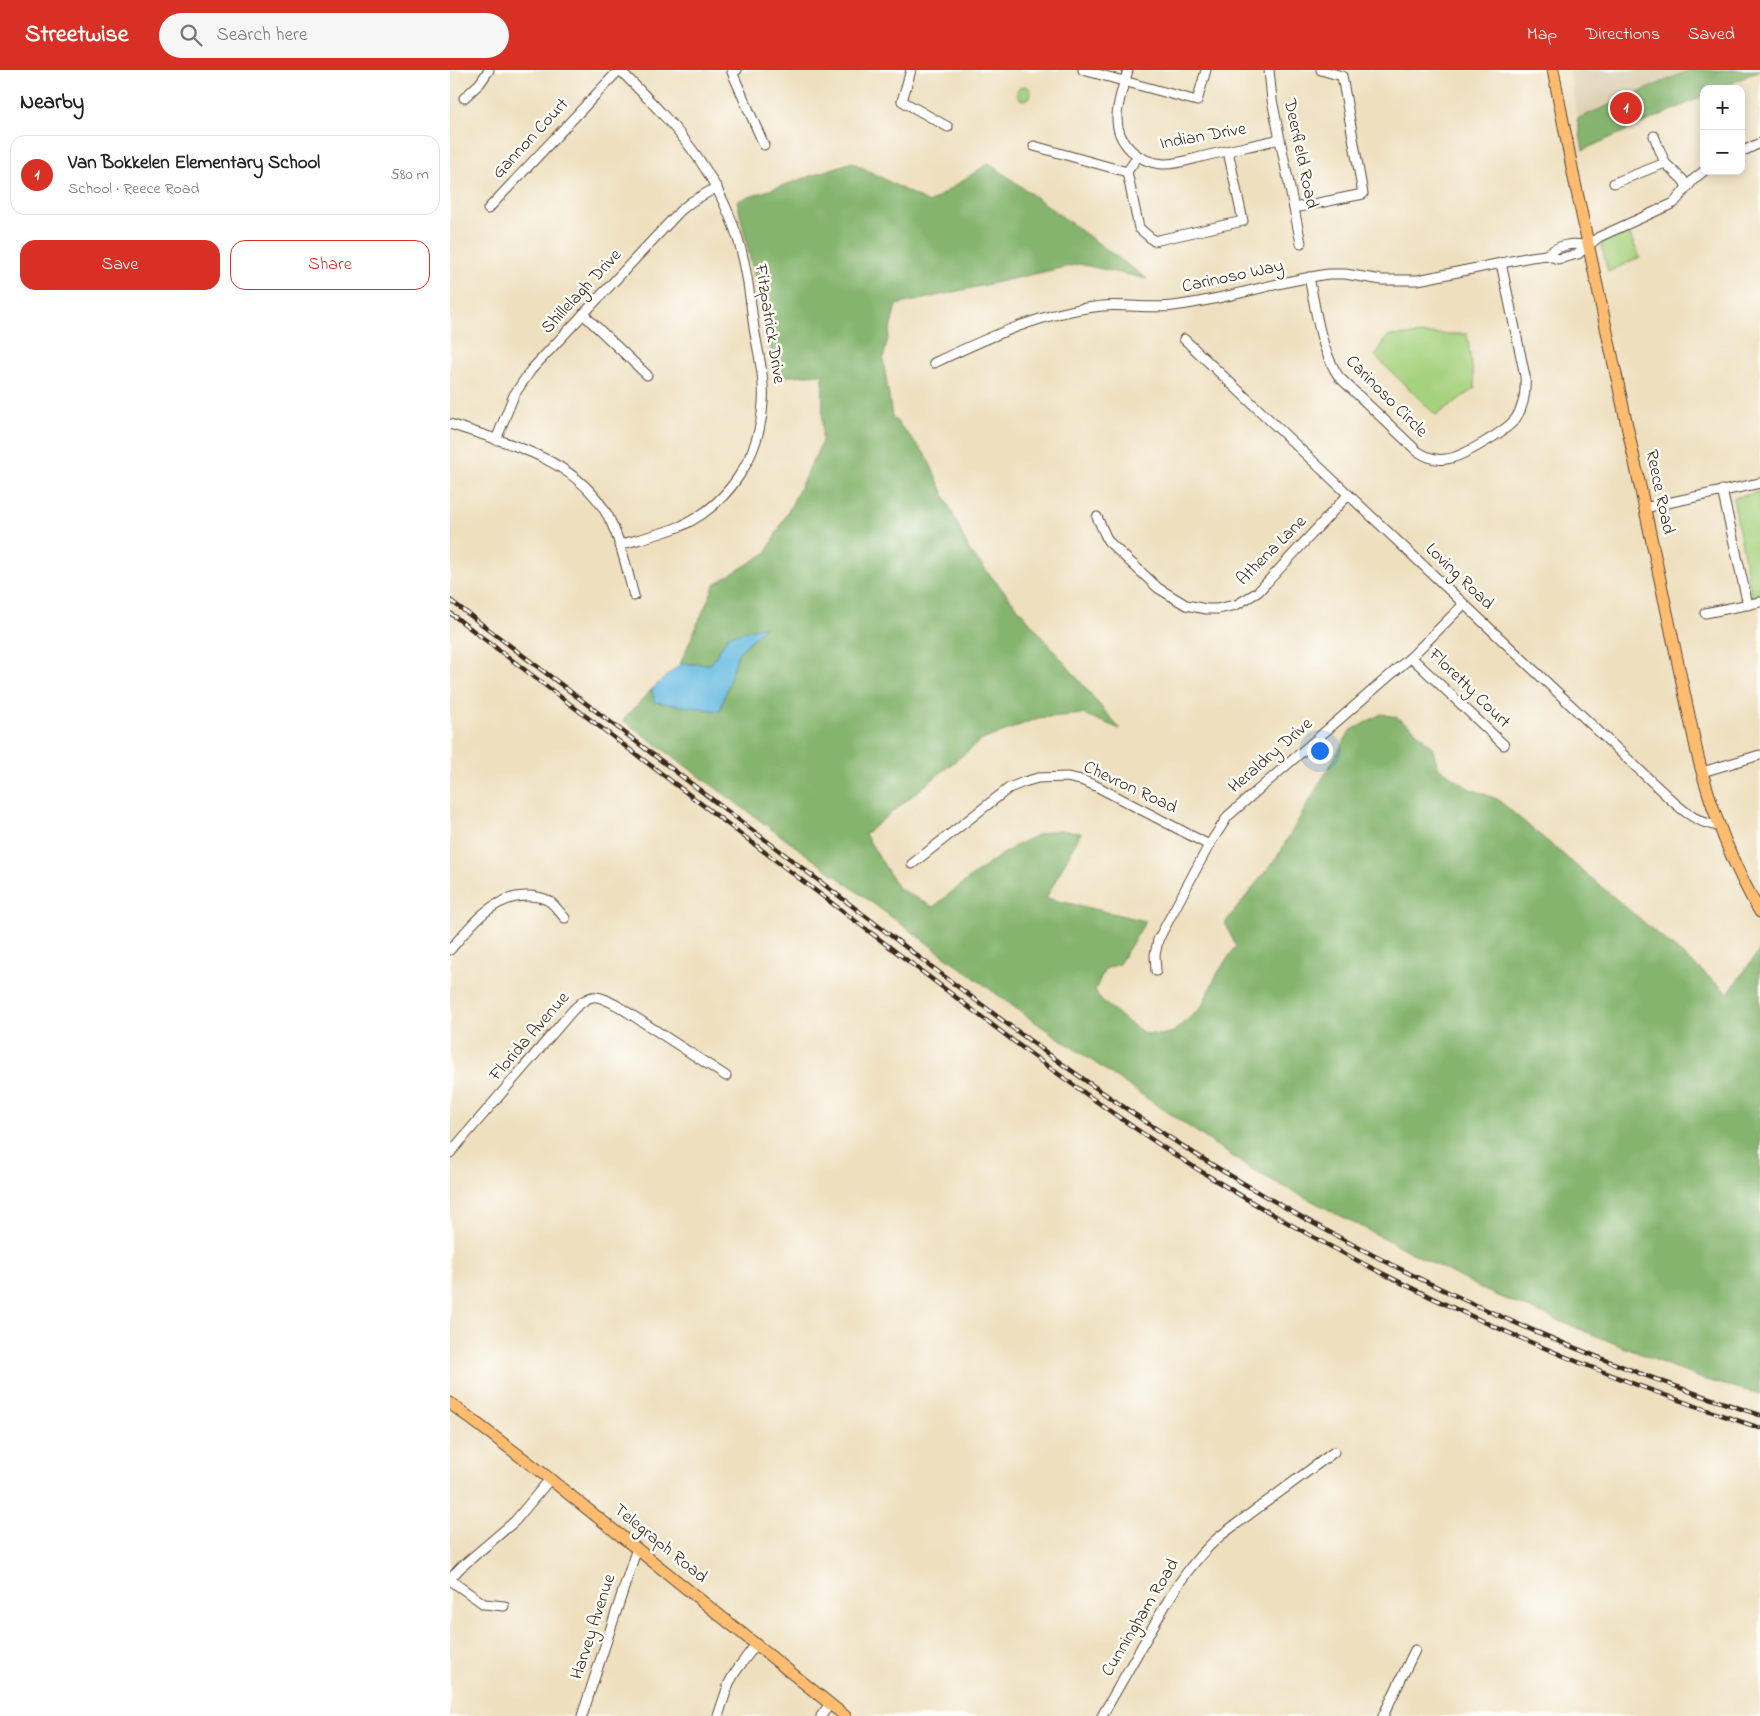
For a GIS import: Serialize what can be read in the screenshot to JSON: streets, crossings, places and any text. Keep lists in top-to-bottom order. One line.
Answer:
{"streets":{"main road":["Reece Road","Telegraph Road"],"street":["Indian Drive","Gannon Court","Deerfield Road","Carinoso Way","Shillelagh Drive","Fitzpatrick Drive","Carinoso Circle","Athena Lane","Loving Road","Floretty Court","Heraldry Drive","Chevron Road","Florida Avenue","Cunningham Road","Harvey Avenue"]},"crossings":[["Indian Drive","Deerfield Road"],["Gannon Court","Fitzpatrick Drive"],["Carinoso Way","Carinoso Circle"],["Carinoso Way","Reece Road"],["Shillelagh Drive","Fitzpatrick Drive"],["Reece Road","Loving Road"],["Athena Lane","Loving Road"],["Loving Road","Heraldry Drive"],["Floretty Court","Heraldry Drive"],["Heraldry Drive","Chevron Road"],["Telegraph Road","Harvey Avenue"]],"page":{"header":"Streetwise","search":"Search here","nav":["Map","Directions","Saved"],"heading":"Nearby","map_buttons":["+","−"],"pins":"1","list":[{"mark":"1","name":"Van Bokkelen Elementary School","note":"School · Reece Road","value":"580 m"}],"buttons":["Save","Share"]}}
